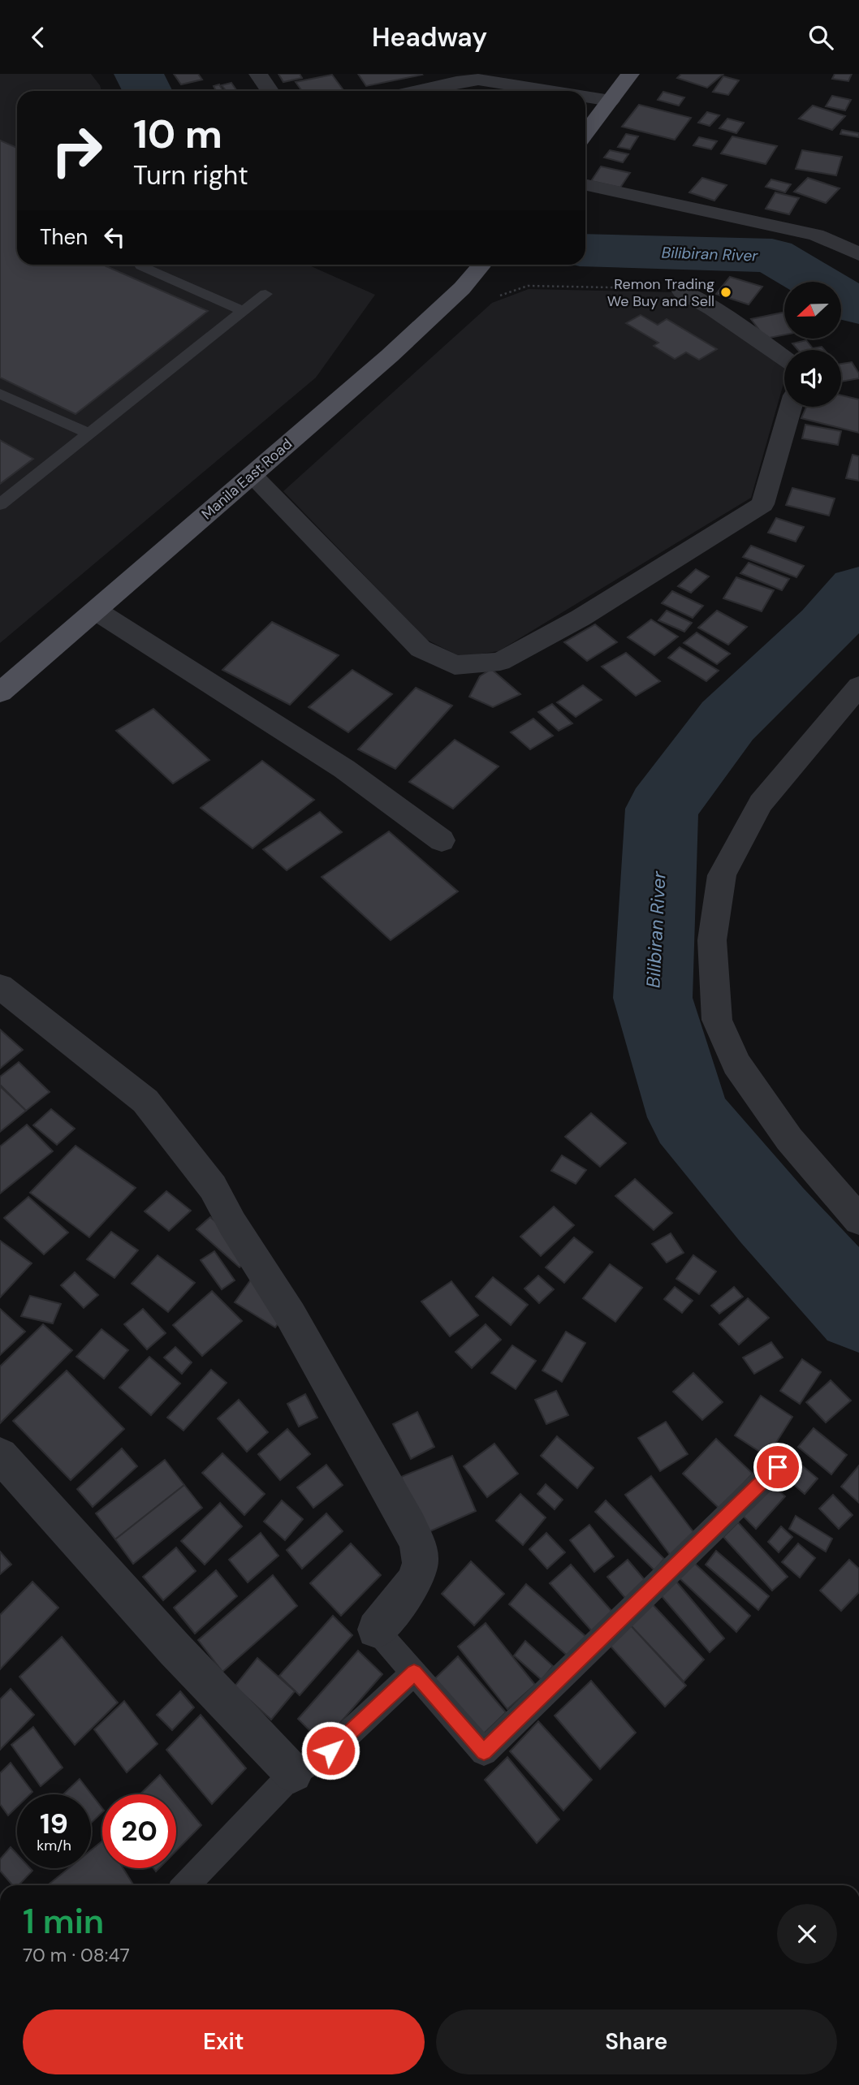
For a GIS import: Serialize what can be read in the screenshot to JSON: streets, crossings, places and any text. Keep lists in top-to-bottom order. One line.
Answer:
{"streets":{"main road":["Manila East Road"]},"water":["Bilibiran River"],"places":["Remon Trading We Buy and Sell"],"north":"left","page":{"header":"Headway","turn":["10 m","Turn right"],"then":"Then","speed":"19 km/h","limit":"20","heading":["1 min","70 m · 08:47"],"buttons":["Exit","Share"]}}
